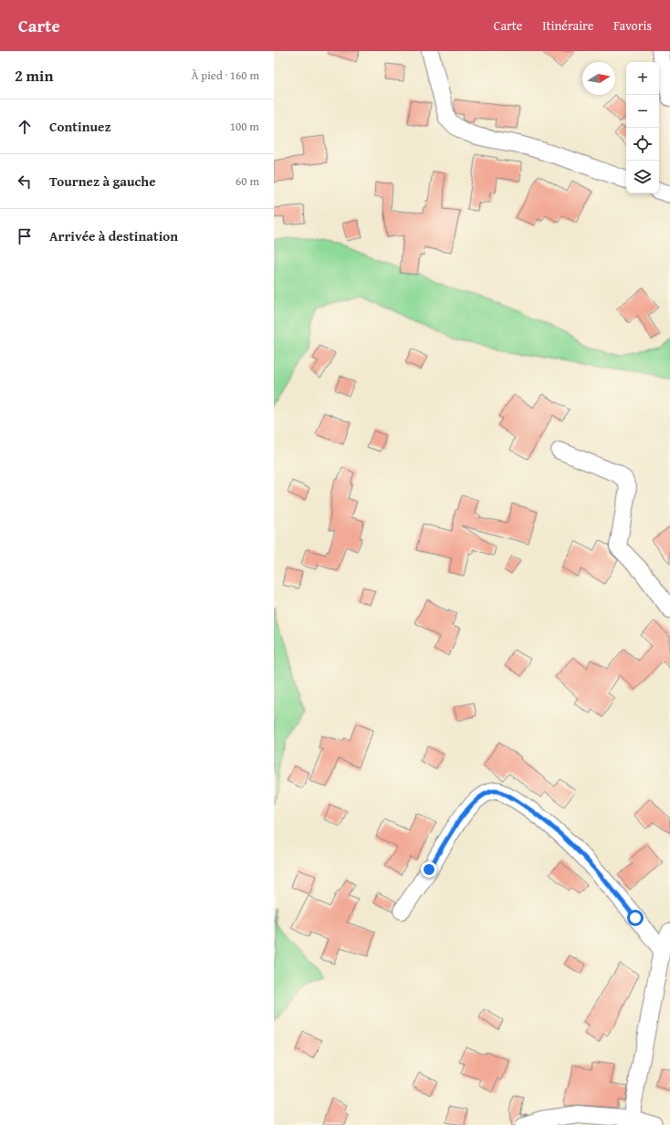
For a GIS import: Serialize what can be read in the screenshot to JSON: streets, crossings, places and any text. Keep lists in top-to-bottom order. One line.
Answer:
{"north":"right","page":{"header":"Carte","nav":["Carte","Itinéraire","Favoris"],"heading":["2 min","À pied · 160 m"],"map_buttons":["+","−"],"list":[["Continuez","100 m"],["Tournez à gauche","60 m"],"Arrivée à destination"]}}
